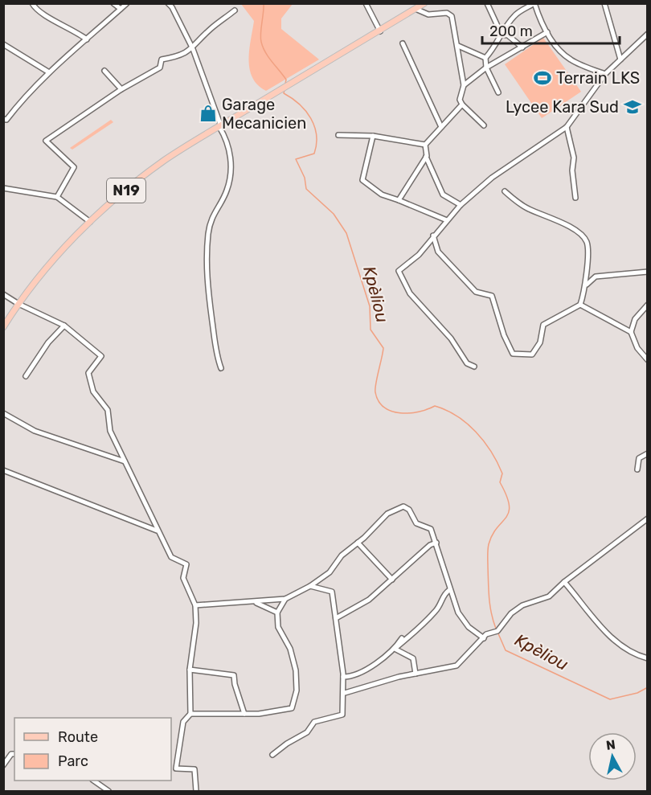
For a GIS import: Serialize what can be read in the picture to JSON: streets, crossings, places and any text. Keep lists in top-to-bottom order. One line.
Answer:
{"streets":{"main road":["N19"]},"water":["Kpèliou"],"places":{"sports":["Terrain LKS"],"school or university":["Lycee Kara Sud"],"shop":["Garage Mecanicien"]},"legend":["Route","Parc"],"scale_bar":"200 m","north":"top"}
